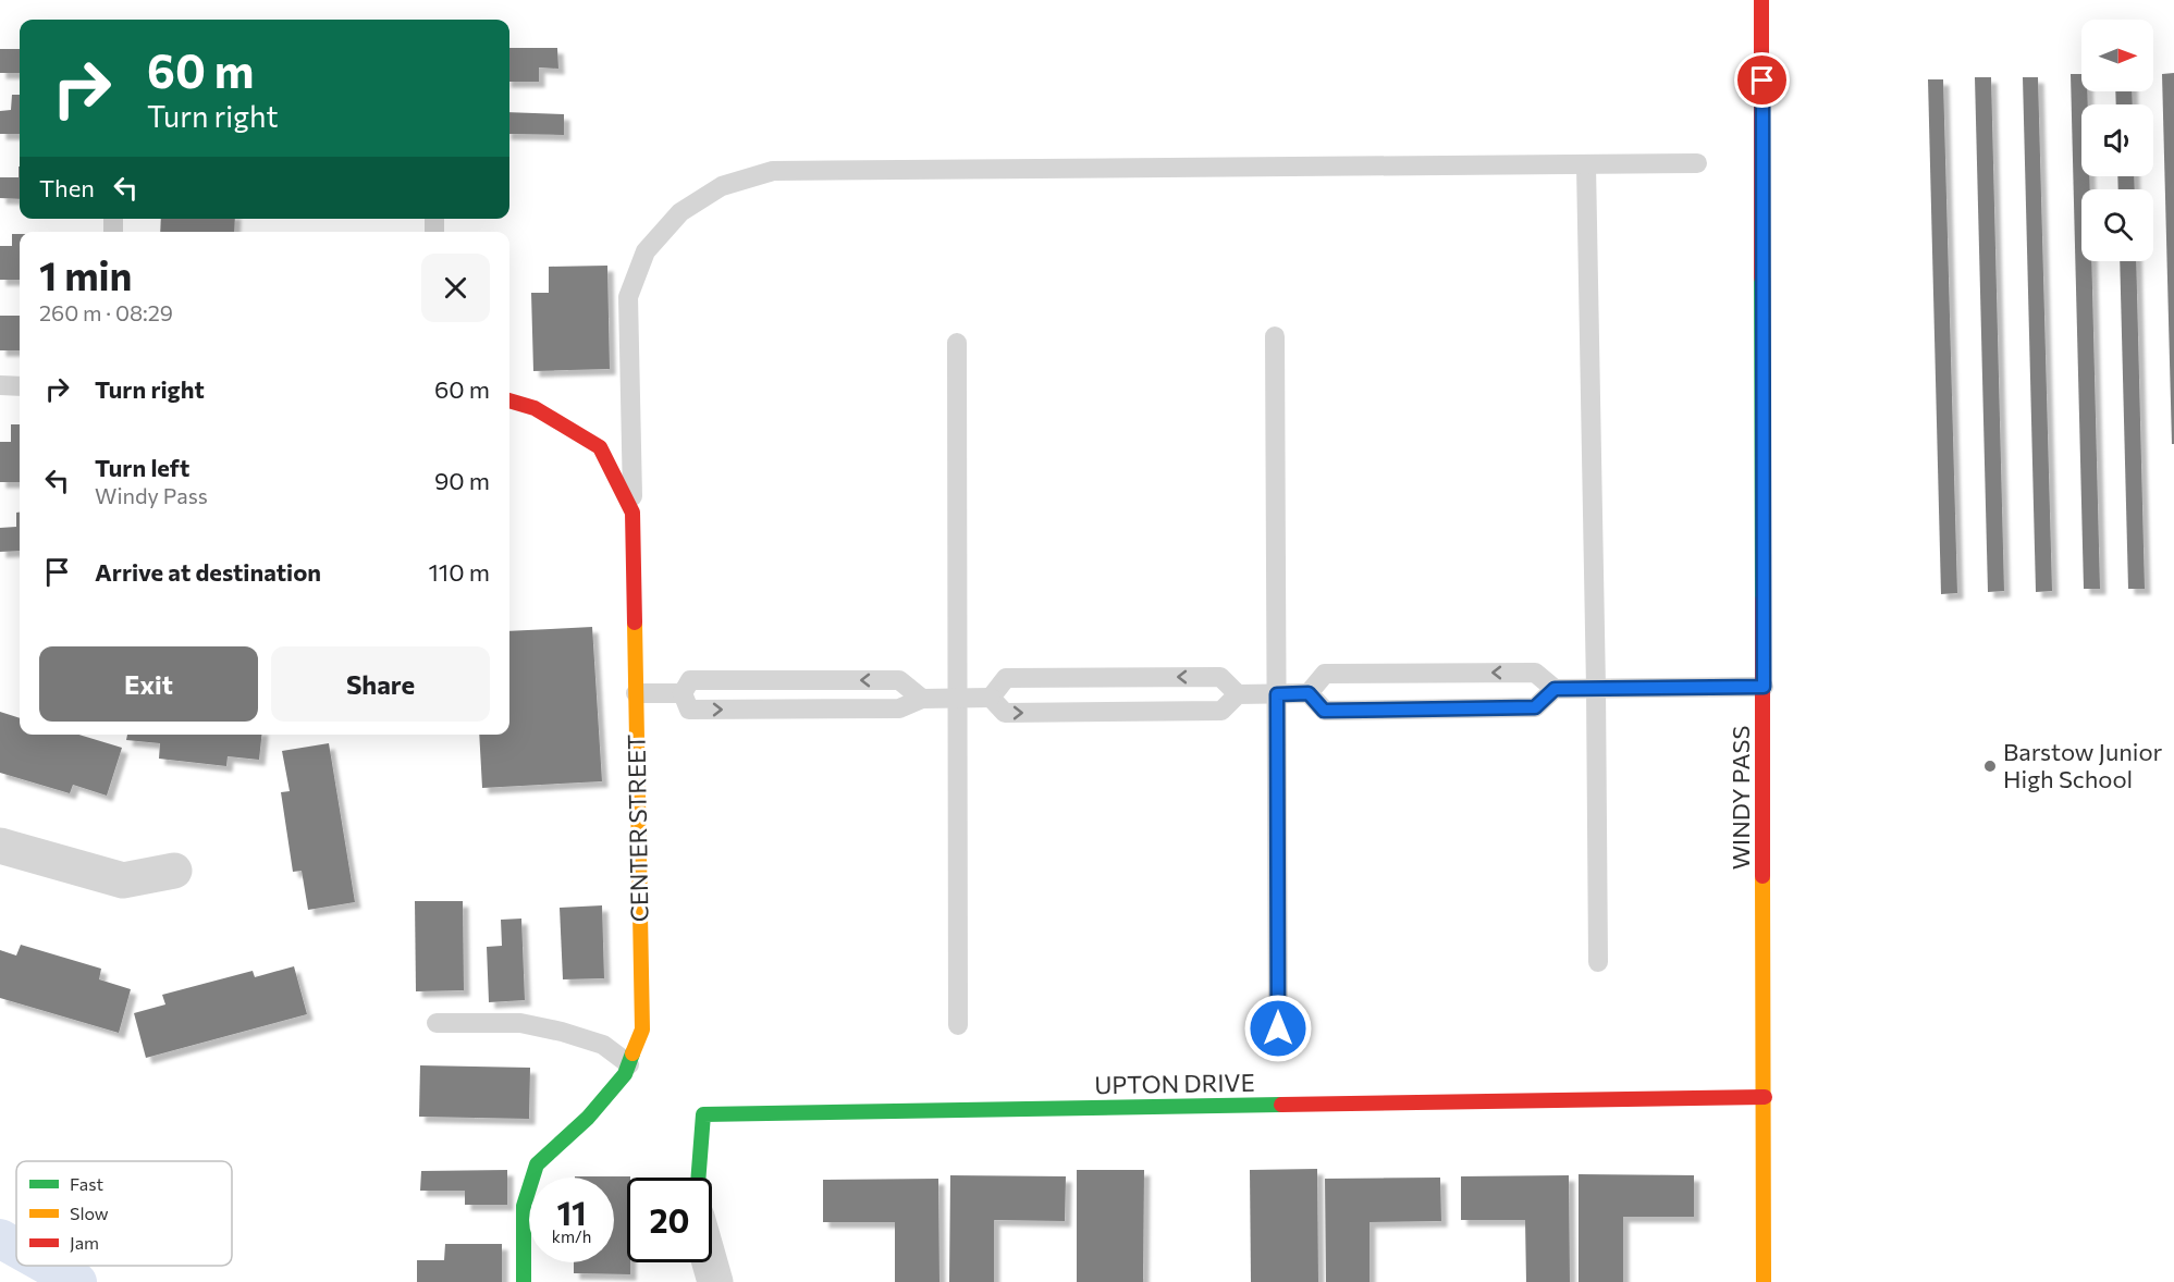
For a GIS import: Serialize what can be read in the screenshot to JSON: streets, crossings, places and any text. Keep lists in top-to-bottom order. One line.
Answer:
{"streets":{"street":["WINDY PASS","CENTER STREET","UPTON DRIVE"]},"crossings":[["WINDY PASS","UPTON DRIVE"]],"places":["Barstow Junior High School"],"legend":["Fast","Slow","Jam"],"north":"right","page":{"turn":["60 m","Turn right"],"then":"Then","heading":["1 min","260 m · 08:29"],"list":[{"name":"Turn right","value":"60 m"},{"name":"Turn left","note":"Windy Pass","value":"90 m"},{"name":"Arrive at destination","value":"110 m"}],"buttons":["Exit","Share"],"speed":"11 km/h","limit":"20"}}
